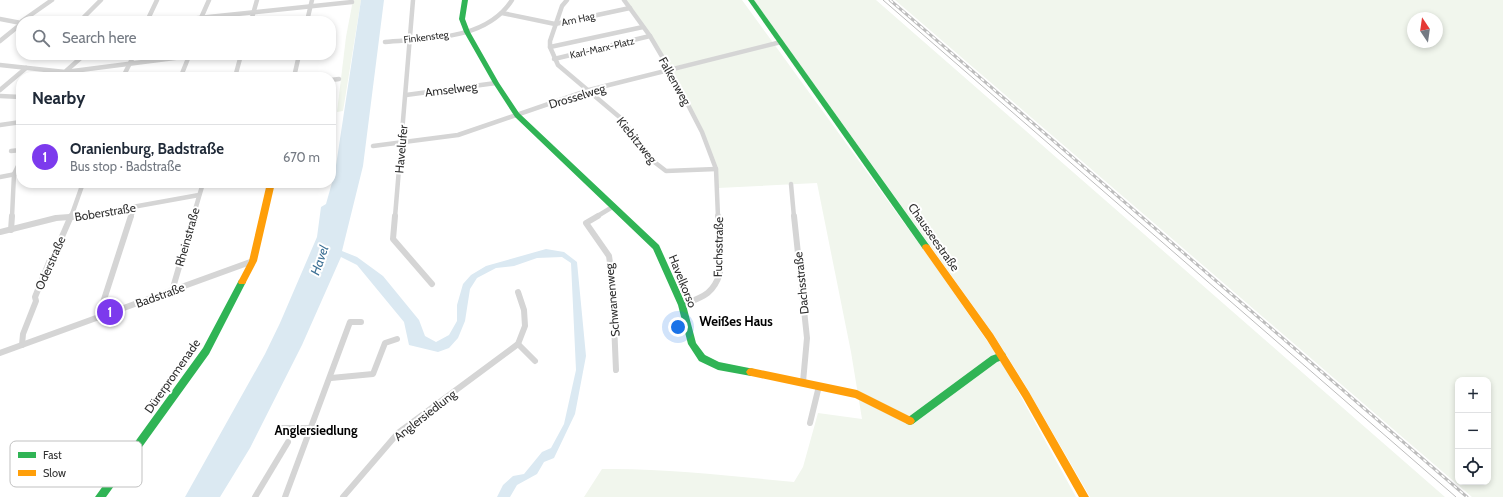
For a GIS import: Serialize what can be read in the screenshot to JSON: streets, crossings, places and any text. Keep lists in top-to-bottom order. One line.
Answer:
{"streets":{"street":["Am Hag","Finkensteg","Karl-Marx-Platz","Falkenweg","Amselweg","Drosselweg","Kiebitzweg","Havelufer","Boberstraße","Rheinstraße","Chausseestraße","Fuchsstraße","Oderstraße","Havelkorso","Dachsstraße","Badstraße","Schwanenweg","Dürerpromenade","Anglersiedlung"]},"crossings":[["Am Hag","Finkensteg"],["Am Hag","Falkenweg"],["Finkensteg","Havelufer"],["Finkensteg","Havelkorso"],["Karl-Marx-Platz","Falkenweg"],["Karl-Marx-Platz","Kiebitzweg"],["Falkenweg","Drosselweg"],["Falkenweg","Kiebitzweg"],["Falkenweg","Fuchsstraße"],["Amselweg","Havelufer"],["Amselweg","Havelkorso"],["Drosselweg","Kiebitzweg"],["Drosselweg","Havelufer"],["Drosselweg","Chausseestraße"],["Drosselweg","Havelkorso"],["Kiebitzweg","Fuchsstraße"],["Boberstraße","Rheinstraße"],["Boberstraße","Oderstraße"],["Rheinstraße","Badstraße"],["Chausseestraße","Havelkorso"],["Fuchsstraße","Havelkorso"],["Oderstraße","Badstraße"],["Havelkorso","Dachsstraße"],["Havelkorso","Schwanenweg"],["Badstraße","Dürerpromenade"]],"districts":["Weißes Haus","Anglersiedlung"],"water":["Havel"],"legend":["Fast","Slow"],"north":"top","page":{"search":"Search here","heading":"Nearby","list":[{"mark":"1","name":"Oranienburg, Badstraße","note":"Bus stop · Badstraße","value":"670 m"}],"pins":"1","map_buttons":["+","−"]}}
